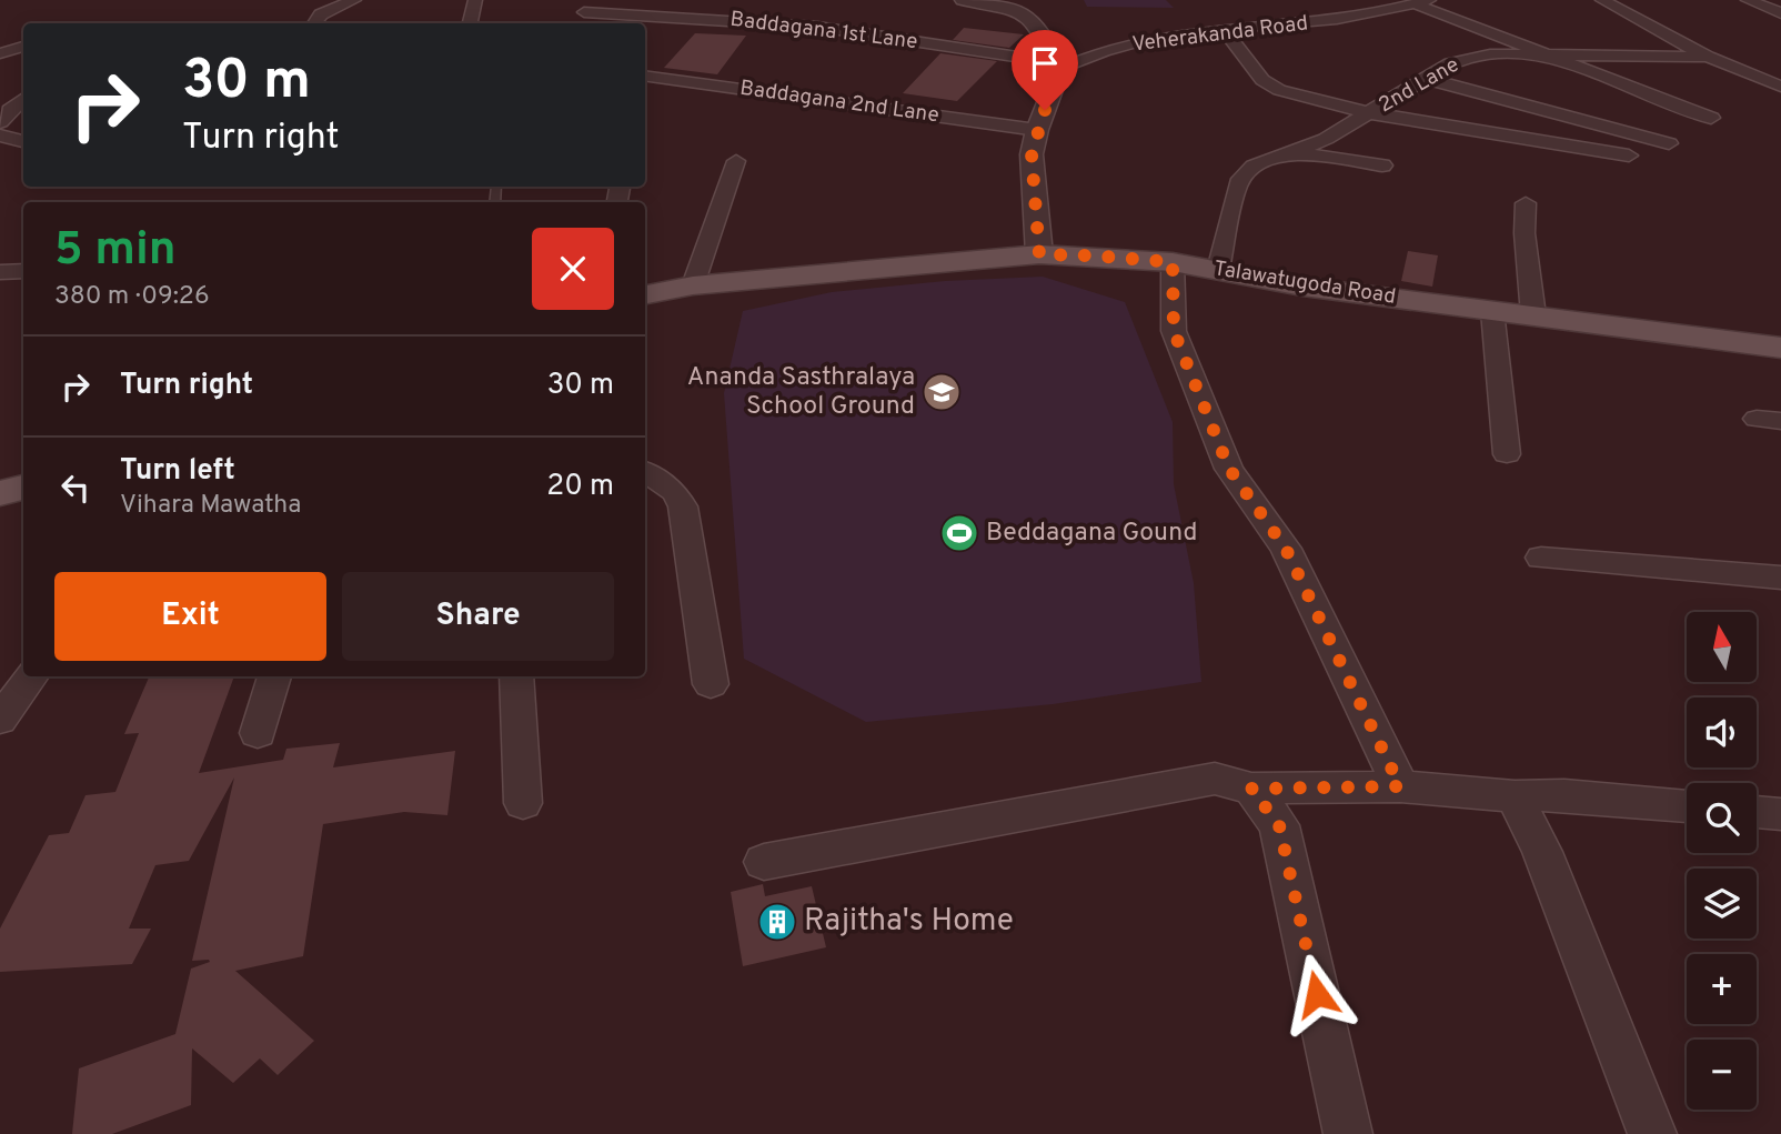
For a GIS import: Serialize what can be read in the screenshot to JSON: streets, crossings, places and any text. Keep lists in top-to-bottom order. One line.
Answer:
{"streets":{"main road":["Talawatugoda Road"],"street":["Baddagana 1st Lane","Veherakanda Road","2nd Lane","Baddagana 2nd Lane"]},"crossings":[["Baddagana 1st Lane","Veherakanda Road"],["2nd Lane","Talawatugoda Road"]],"places":{"school or university":["Ananda Sasthralaya School Ground"],"sports":["Beddagana Gound"],"building":["Rajitha's Home"]},"north":"top","page":{"turn":["30 m","Turn right"],"heading":["5 min","380 m · 09:26"],"list":[{"name":"Turn right","value":"30 m"},{"name":"Turn left","note":"Vihara Mawatha","value":"20 m"}],"buttons":["Exit","Share"],"map_buttons":["+","−"]}}
